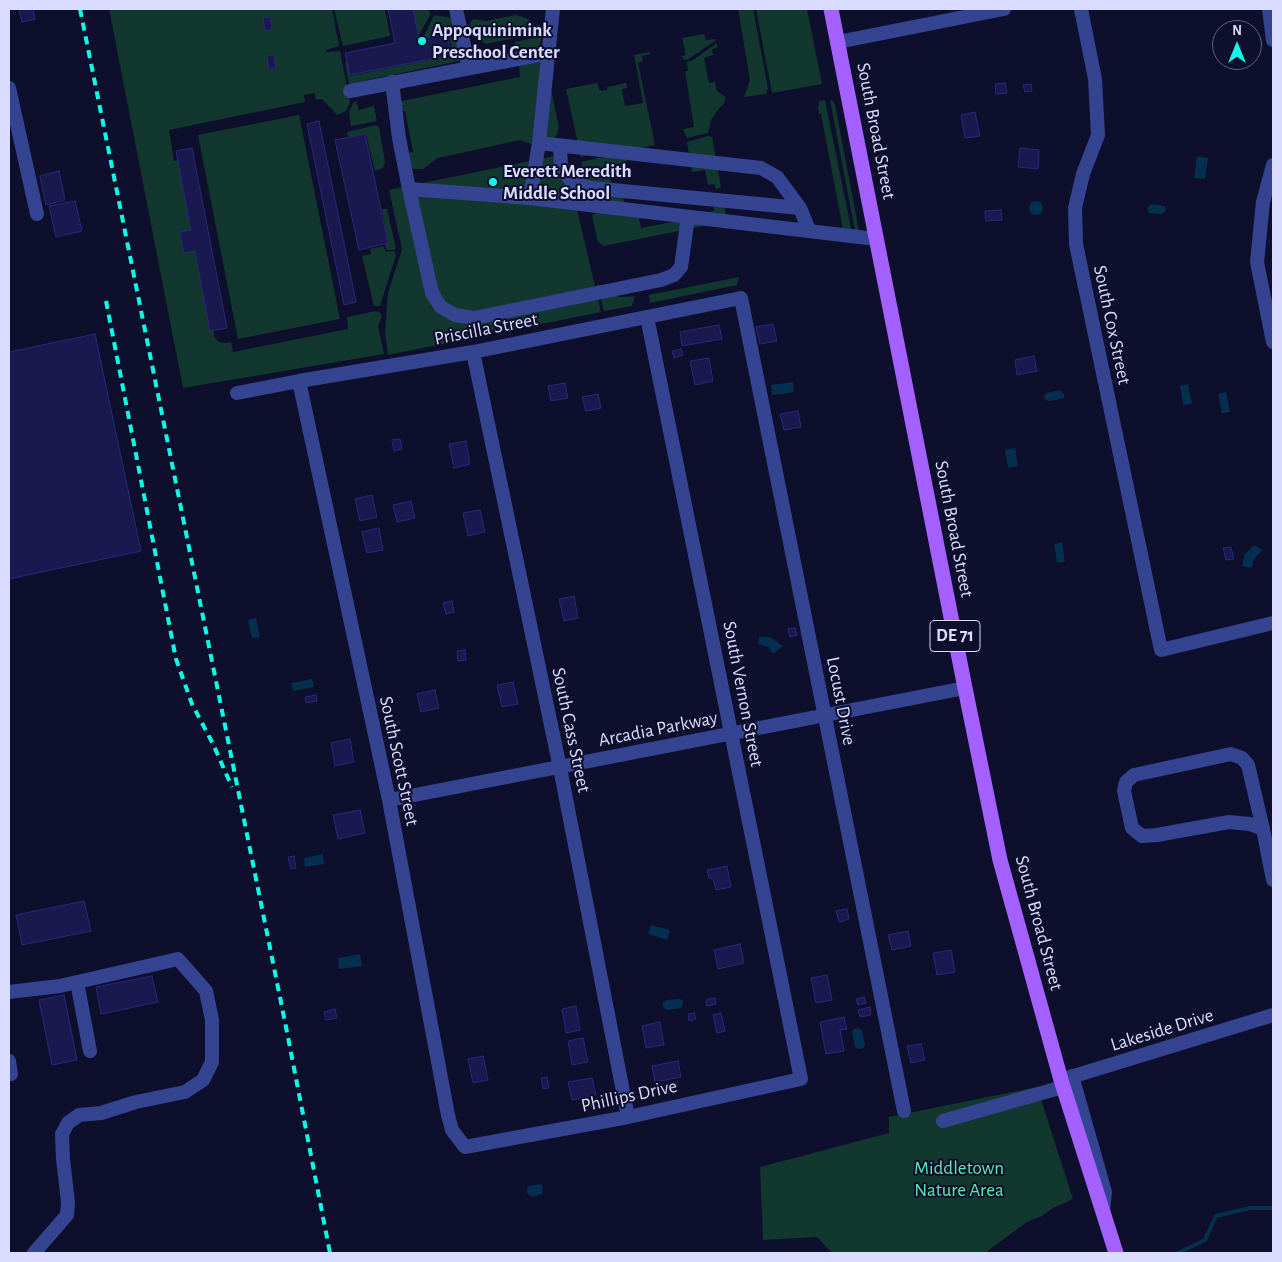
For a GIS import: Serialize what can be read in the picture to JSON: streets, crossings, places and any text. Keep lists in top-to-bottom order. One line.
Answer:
{"streets":{"main road":["South Broad Street","DE 71"],"street":["South Cox Street","Priscilla Street","South Vernon Street","Locust Drive","Arcadia Parkway","South Cass Street","South Scott Street","Lakeside Drive","Phillips Drive"]},"crossings":[["South Broad Street","Arcadia Parkway"],["South Broad Street","Lakeside Drive"],["Priscilla Street","South Vernon Street"],["Priscilla Street","Locust Drive"],["Priscilla Street","South Cass Street"],["Priscilla Street","South Scott Street"],["South Vernon Street","Arcadia Parkway"],["South Vernon Street","Phillips Drive"],["Locust Drive","Arcadia Parkway"],["Arcadia Parkway","South Cass Street"],["Arcadia Parkway","South Scott Street"],["South Cass Street","Phillips Drive"],["South Scott Street","Phillips Drive"]],"parks":["Middletown Nature Area"],"places":["Appoquinimink Preschool Center","Everett Meredith Middle School"],"north":"top"}
